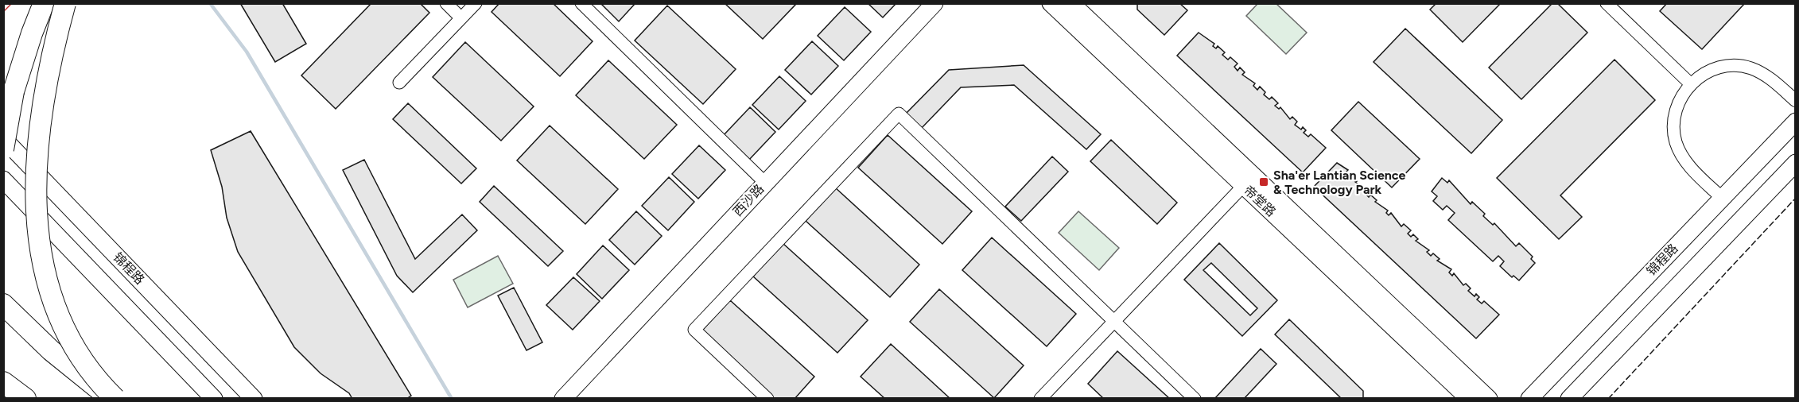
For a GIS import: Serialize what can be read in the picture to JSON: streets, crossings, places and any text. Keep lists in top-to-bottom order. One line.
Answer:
{"streets":{"street":["西沙路","帝堂路","锦程路"]},"places":{"transit":["Sha'er Lantian Science & Technology Park"]}}
